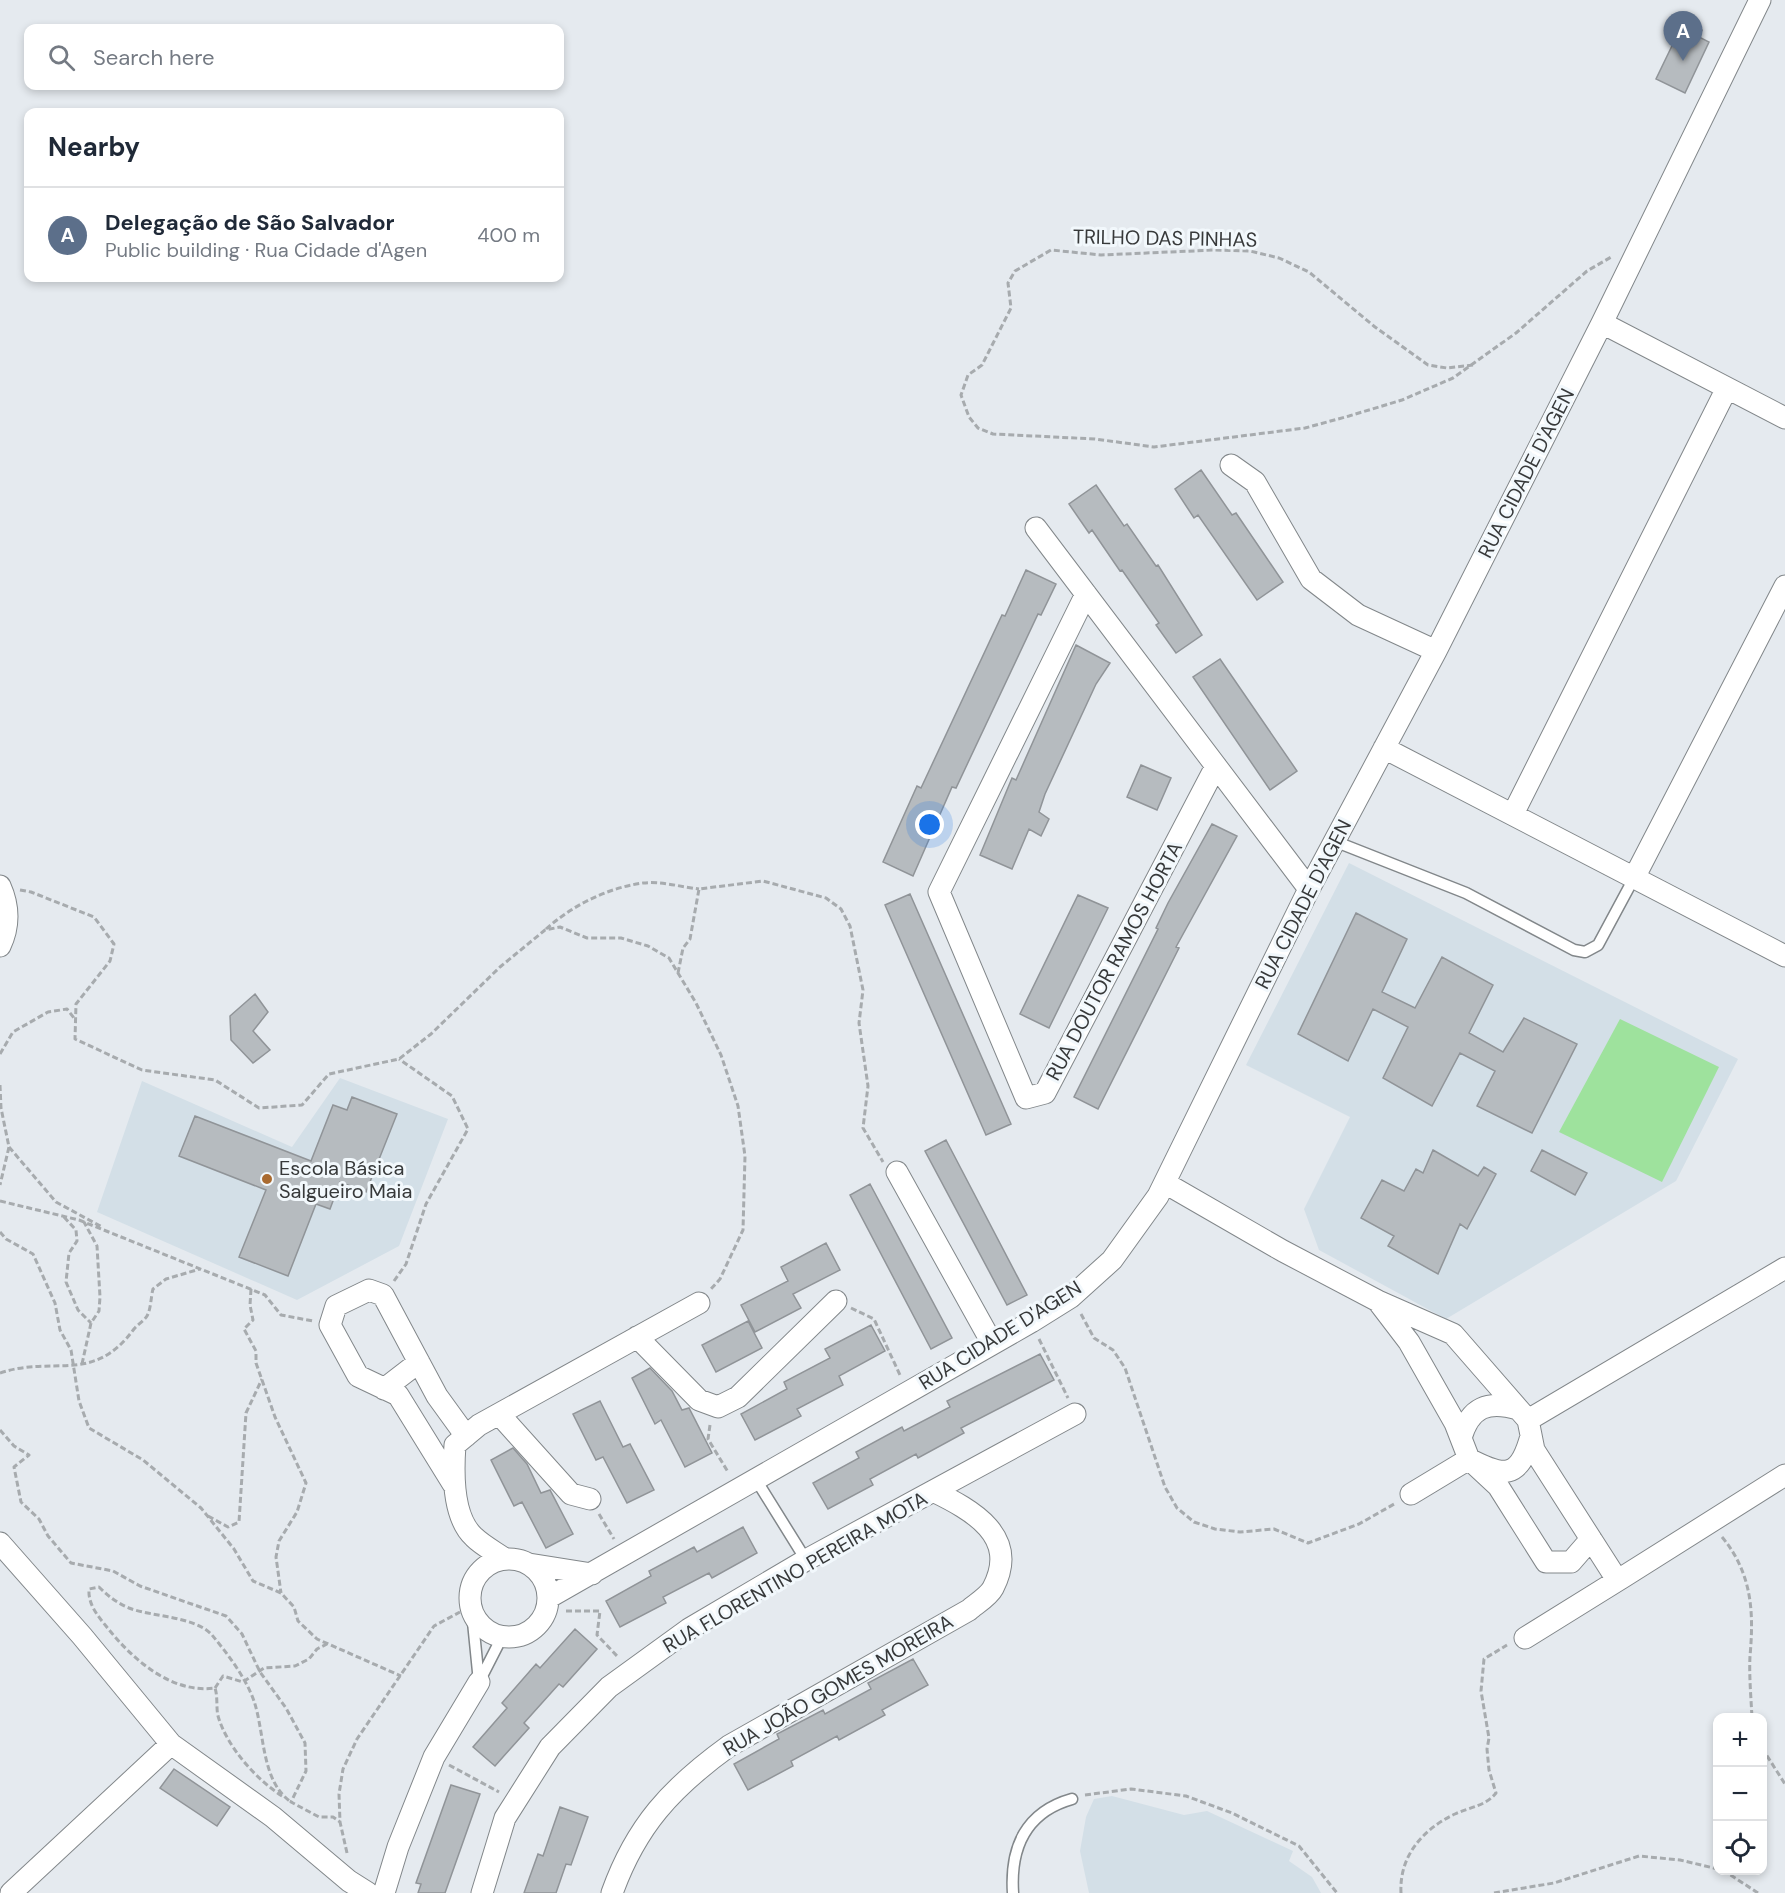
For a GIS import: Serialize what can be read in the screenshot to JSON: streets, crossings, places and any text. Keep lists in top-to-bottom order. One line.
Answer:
{"streets":{"street":["RUA CIDADE D'AGEN","RUA DOUTOR RAMOS HORTA","RUA FLORENTINO PEREIRA MOTA","RUA JOÃO GOMES MOREIRA"],"path":["TRILHO DAS PINHAS"]},"crossings":[["RUA FLORENTINO PEREIRA MOTA","RUA JOÃO GOMES MOREIRA"]],"places":["Escola Básica Salgueiro Maia"],"page":{"pins":"A","search":"Search here","heading":"Nearby","list":[{"mark":"A","name":"Delegação de São Salvador","note":"Public building · Rua Cidade d'Agen","value":"400 m"}],"map_buttons":["+","−"]}}
